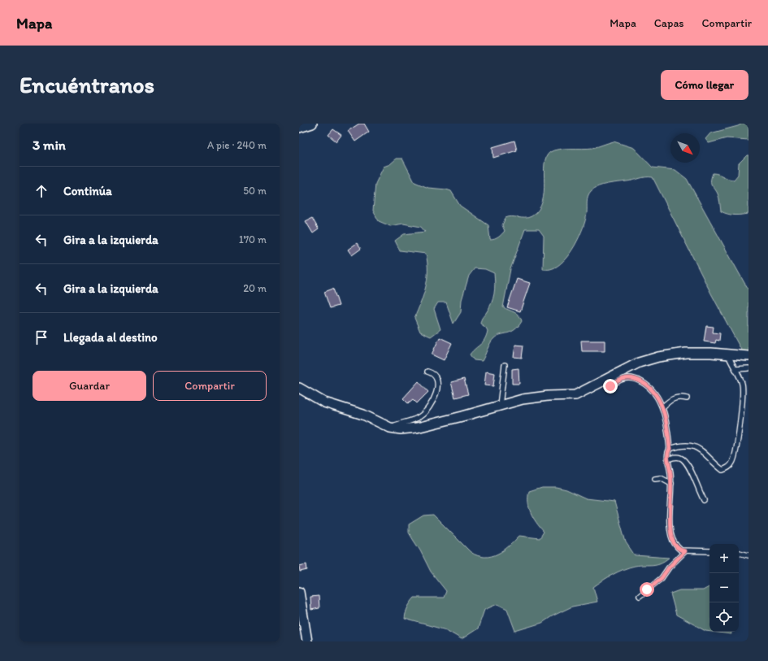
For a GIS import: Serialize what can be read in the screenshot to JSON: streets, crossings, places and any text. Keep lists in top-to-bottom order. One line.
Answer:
{"north":"bottom right","page":{"header":"Mapa","nav":["Mapa","Capas","Compartir"],"buttons":["Cómo llegar",["Guardar","Compartir"]],"title":"Encuéntranos","heading":["3 min","A pie · 240 m"],"list":[["Continúa","50 m"],["Gira a la izquierda","170 m"],["Gira a la izquierda","20 m"],"Llegada al destino"],"map_buttons":["+","−"]}}
